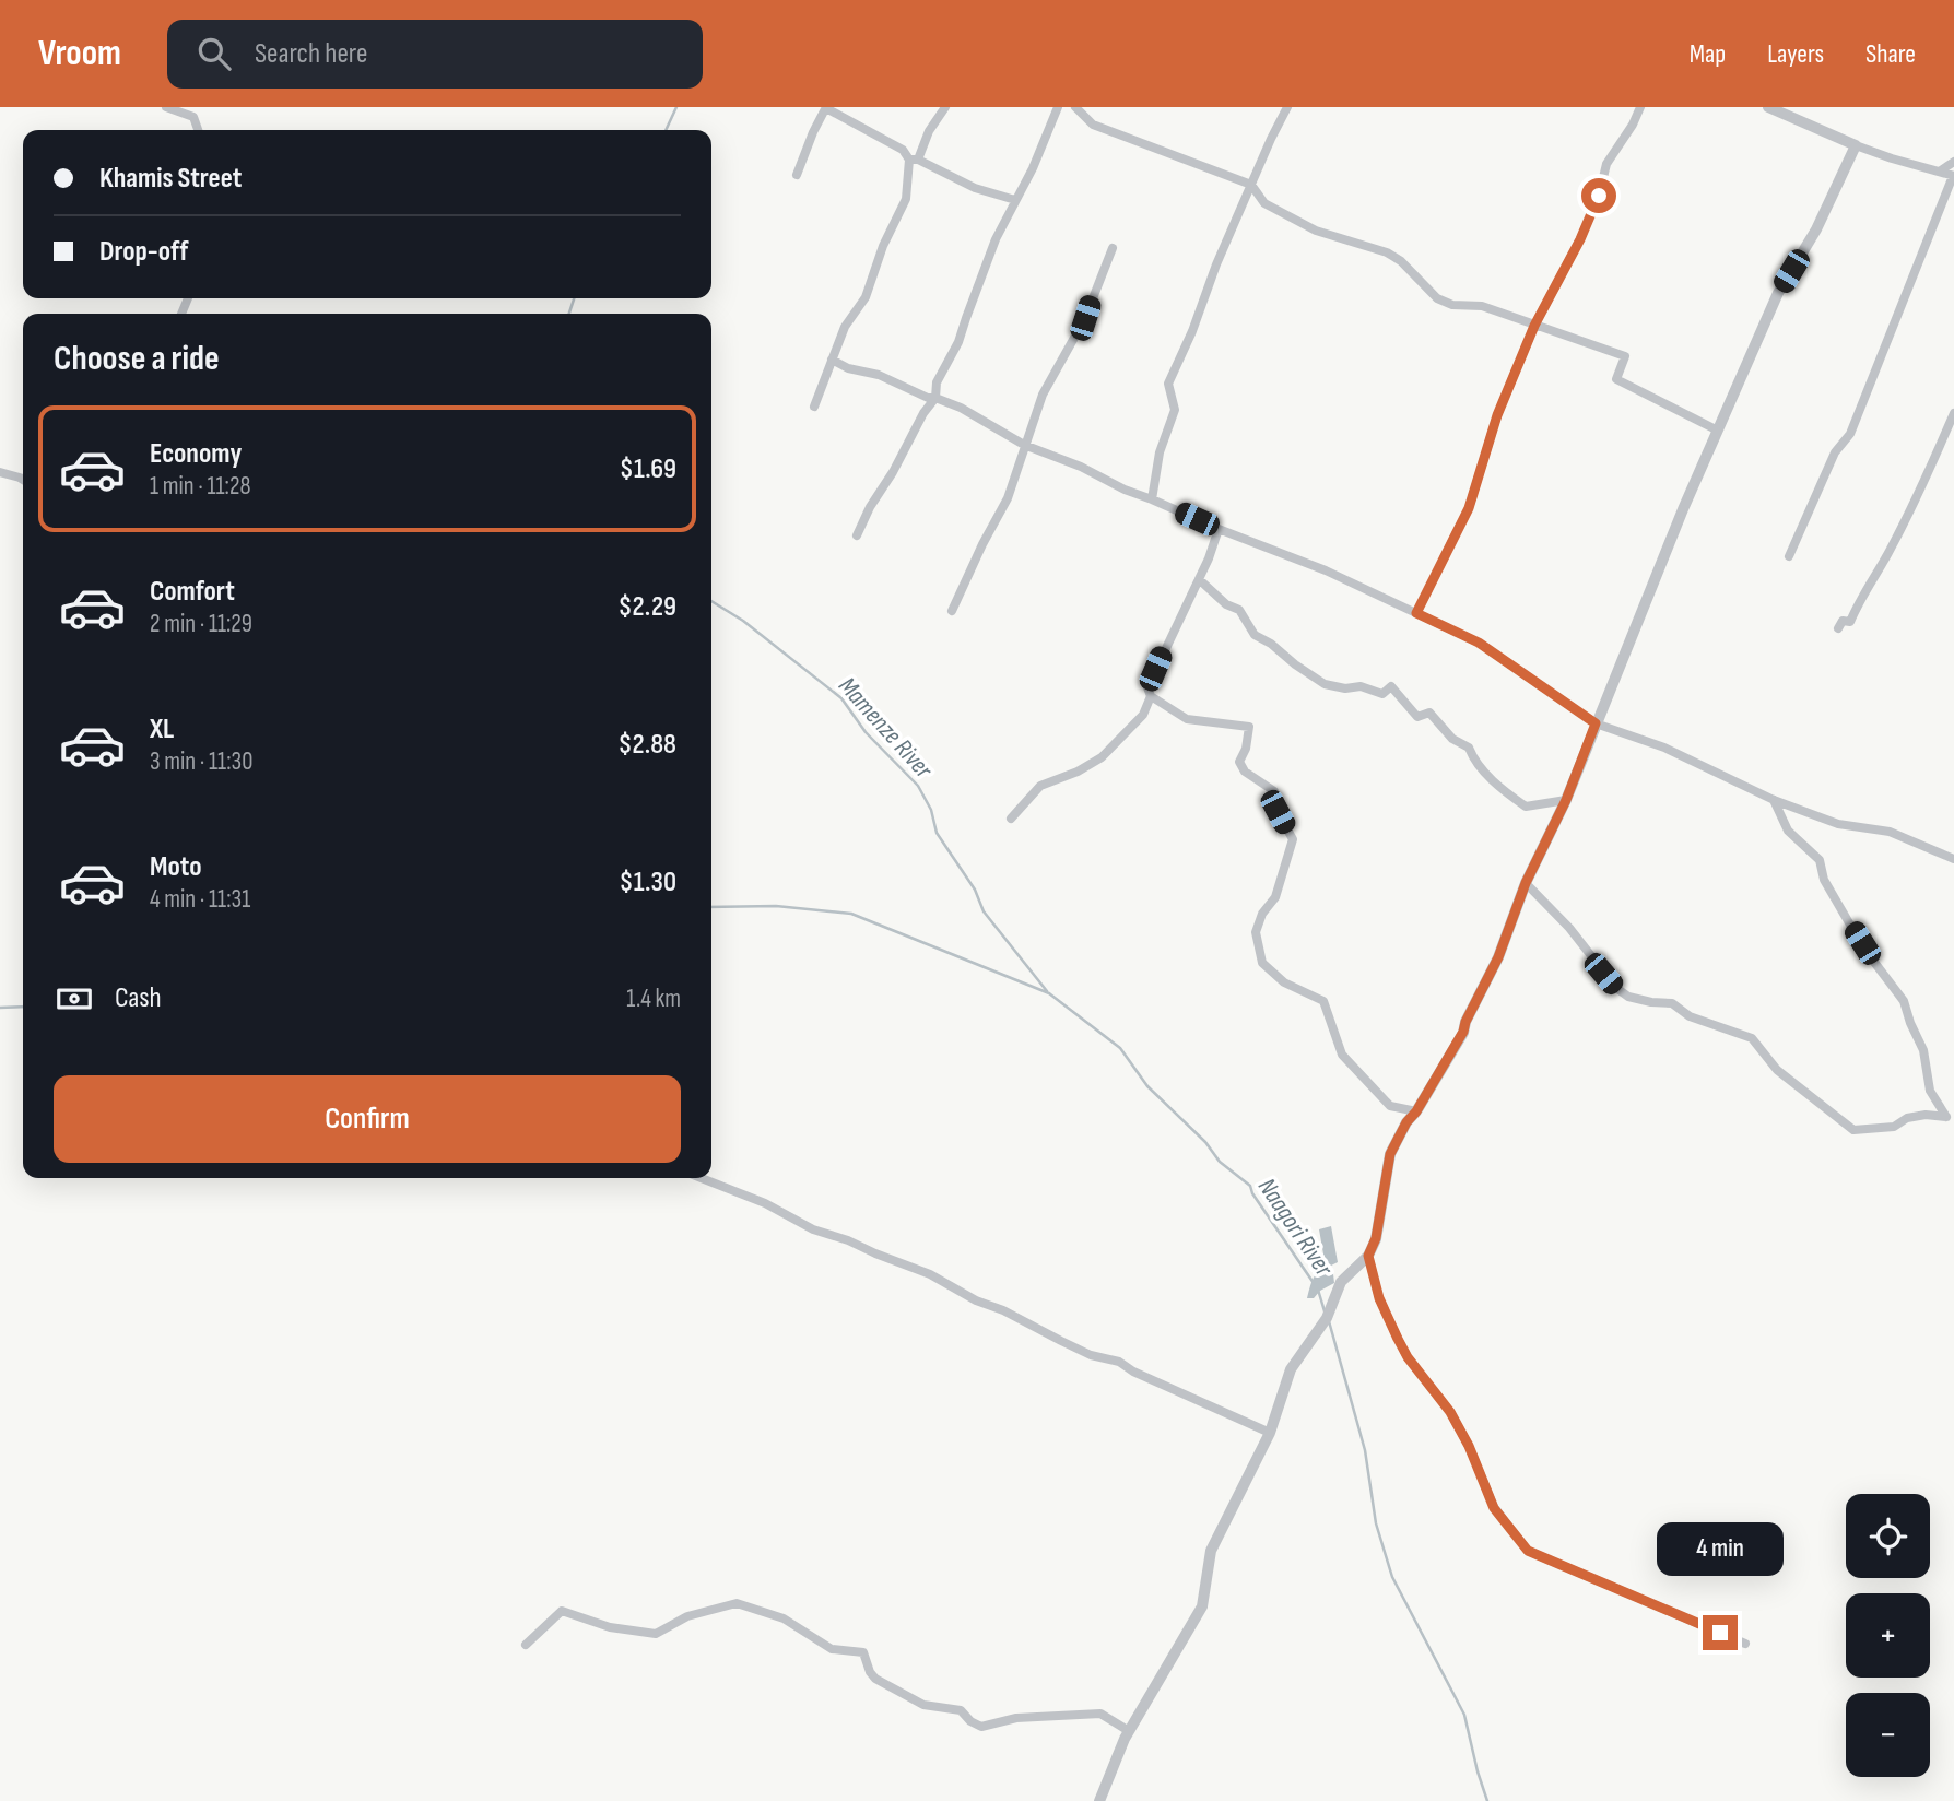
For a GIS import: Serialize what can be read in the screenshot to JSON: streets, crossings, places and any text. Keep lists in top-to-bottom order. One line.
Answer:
{"water":["Mamenze River","Naagori River"],"page":{"header":"Vroom","search":"Search here","nav":["Map","Layers","Share"],"banner":["Khamis Street","Drop-off"],"heading":"Choose a ride","list":[{"name":"Economy","note":"1 min · 11:28","value":"$1.69"},{"name":"Comfort","note":"2 min · 11:29","value":"$2.29"},{"name":"XL","note":"3 min · 11:30","value":"$2.88"},{"name":"Moto","note":"4 min · 11:31","value":"$1.30"}],"pay":["Cash","1.4 km"],"buttons":"Confirm","map_buttons":["+","−"],"bubble":"4 min"}}
